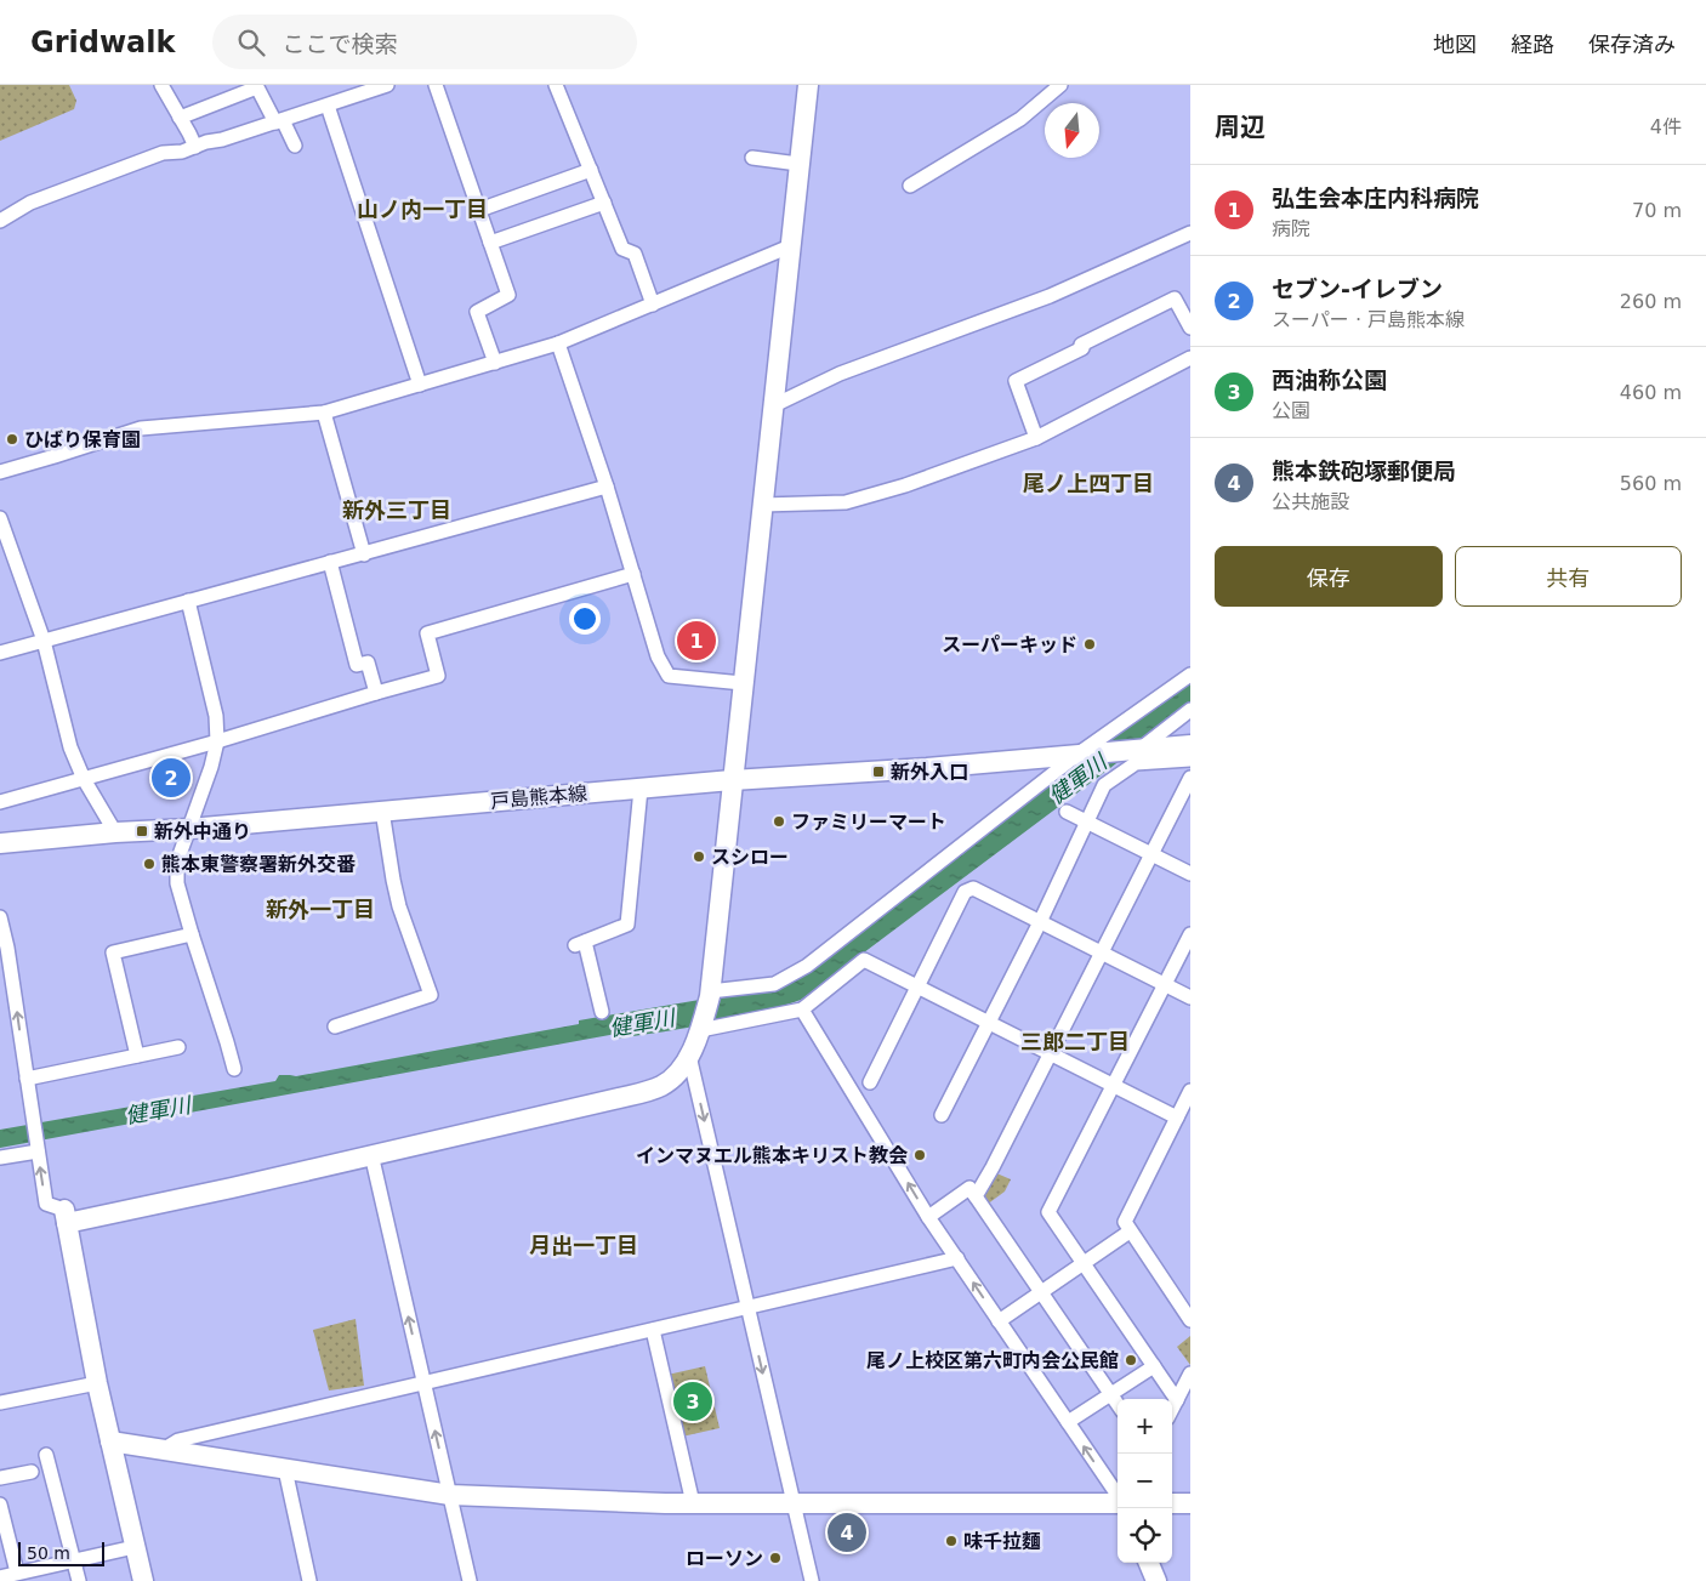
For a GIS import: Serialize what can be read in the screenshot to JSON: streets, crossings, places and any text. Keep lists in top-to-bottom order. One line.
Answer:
{"streets":{"street":["戸島熊本線"]},"districts":["山ノ内一丁目","尾ノ上四丁目","新外三丁目","新外一丁目","三郎二丁目","月出一丁目"],"water":["健軍川"],"places":{"other":["ひばり保育園","スーパーキッド","ファミリーマート","スシロー","熊本東警察署新外交番","インマヌエル熊本キリスト教会","尾ノ上校区第六町内会公民館","味千拉麵","ローソン"],"transit":["新外入口","新外中通り"]},"scale_bar":"50 m","north":"bottom","page":{"header":"Gridwalk","search":"ここで検索","nav":["地図","経路","保存済み"],"heading":["周辺","4件"],"list":[{"mark":"1","name":"弘生会本庄内科病院","note":"病院","value":"70 m"},{"mark":"2","name":"セブン-イレブン","note":"スーパー · 戸島熊本線","value":"260 m"},{"mark":"3","name":"西油称公園","note":"公園","value":"460 m"},{"mark":"4","name":"熊本鉄砲塚郵便局","note":"公共施設","value":"560 m"}],"buttons":["保存","共有"],"pins":["1","2","3","4"],"map_buttons":["+","−"],"scale":"50 m"}}
